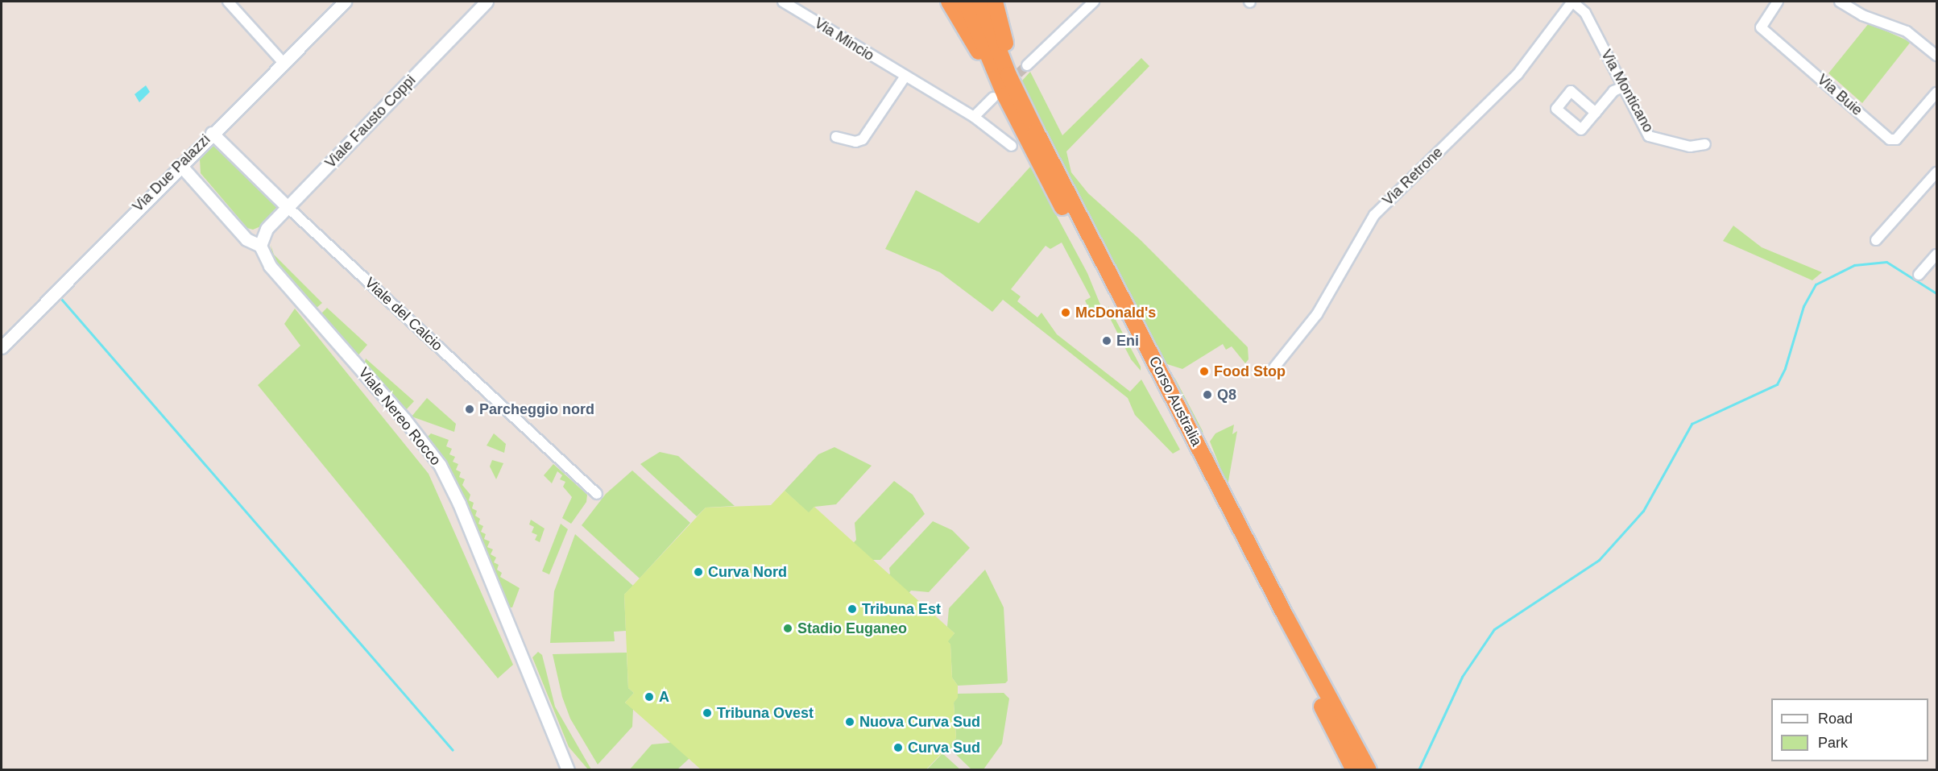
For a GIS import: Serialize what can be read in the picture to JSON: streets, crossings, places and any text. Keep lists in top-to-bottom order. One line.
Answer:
{"streets":{"highway":["Corso Australia"],"street":["Via Mincio","Via Monticano","Via Buie","Viale Fausto Coppi","Via Due Palazzi","Via Retrone","Viale del Calcio","Viale Nereo Rocco"]},"crossings":[["Via Monticano","Via Retrone"],["Viale Fausto Coppi","Viale del Calcio"],["Viale Fausto Coppi","Viale Nereo Rocco"],["Via Due Palazzi","Viale del Calcio"],["Via Due Palazzi","Viale Nereo Rocco"]],"places":["McDonald's","Eni","Food Stop","Q8","Parcheggio nord","Curva Nord","Tribuna Est","Stadio Euganeo","A","Tribuna Ovest","Nuova Curva Sud","Curva Sud"],"legend":["Road","Park"]}
